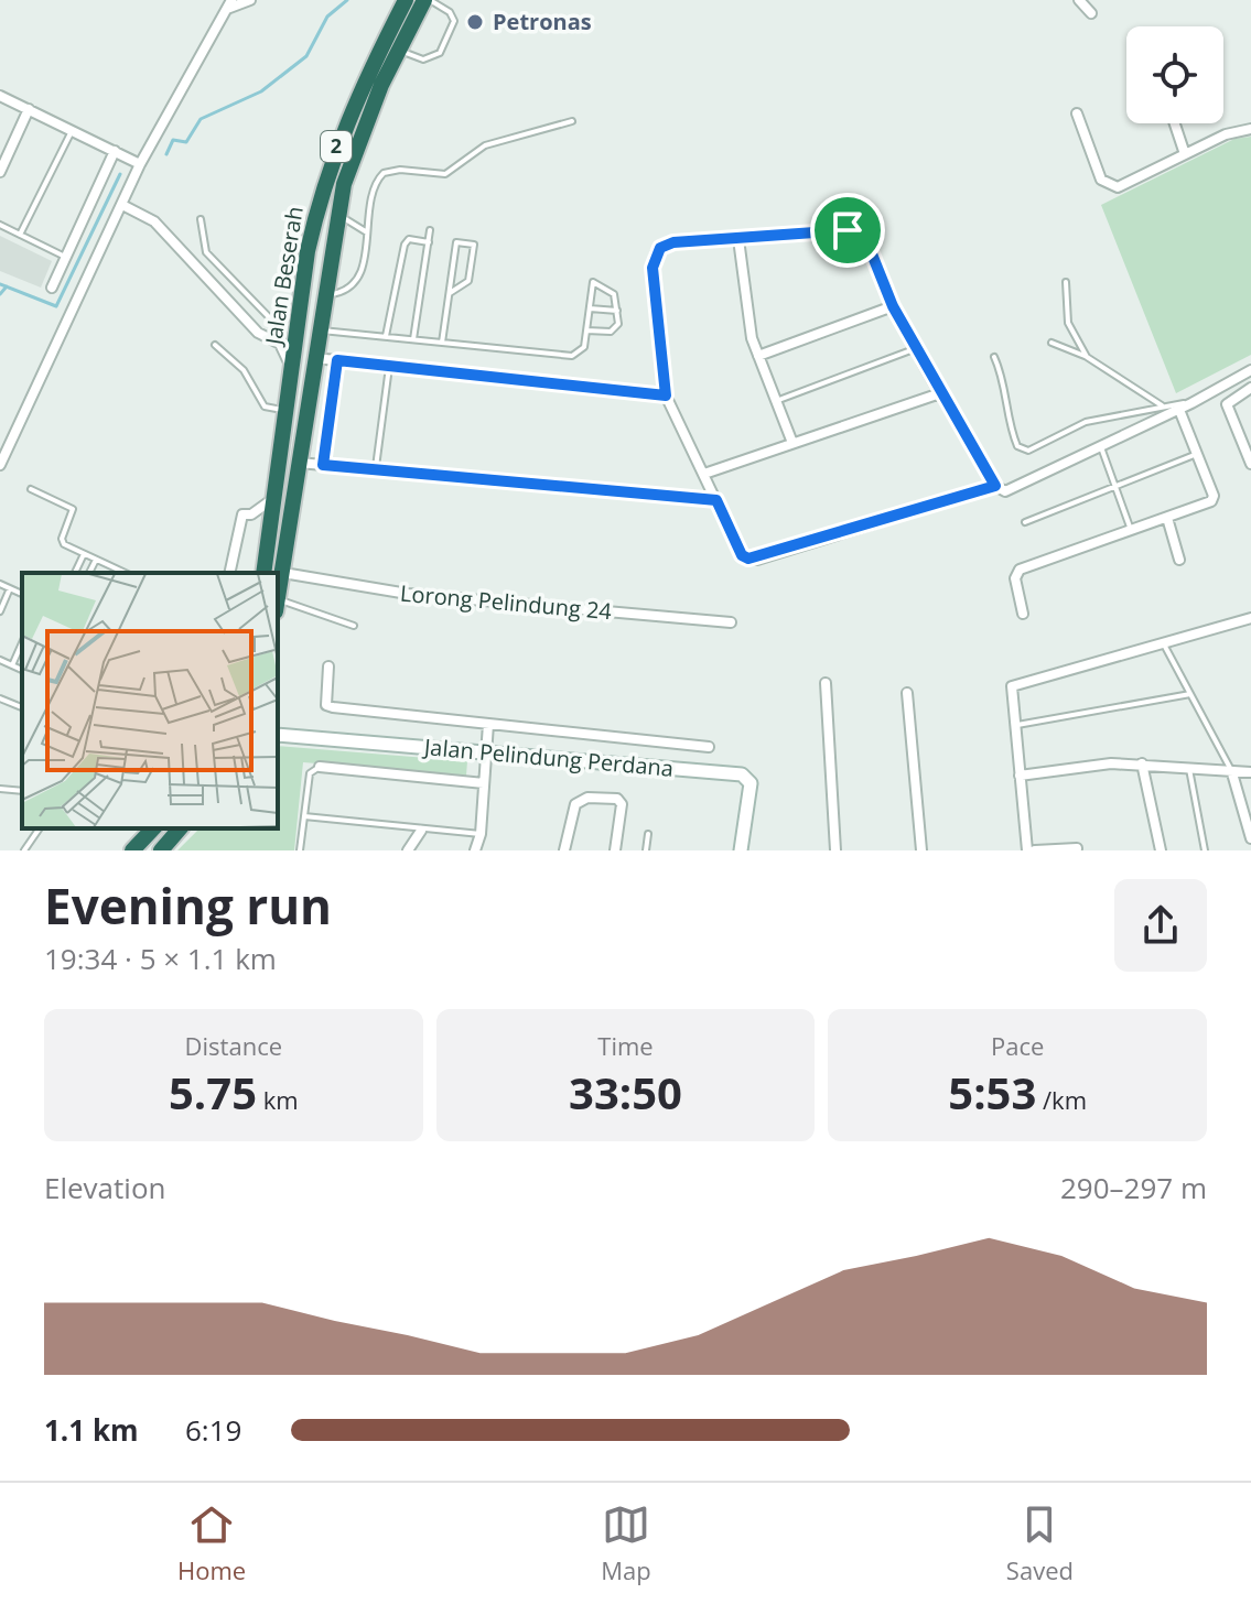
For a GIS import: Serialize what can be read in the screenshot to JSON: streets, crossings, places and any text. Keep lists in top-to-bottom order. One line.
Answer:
{"streets":{"highway":["2","Jalan Beserah"],"street":["Lorong Pelindung 24","Jalan Pelindung Perdana"]},"crossings":[["2","Jalan Beserah"],["Jalan Beserah","Lorong Pelindung 24"]],"places":["Petronas"],"page":{"heading":["Evening run","19:34 · 5 × 1.1 km"],"stats":[["Distance","5.75 km"],["Time","33:50"],["Pace","5:53 /km"]],"chart":["Elevation","290–297 m"],"list":[{"name":"1.1 km","note":"6:19"}],"tabs":["Home","Map","Saved"]}}
